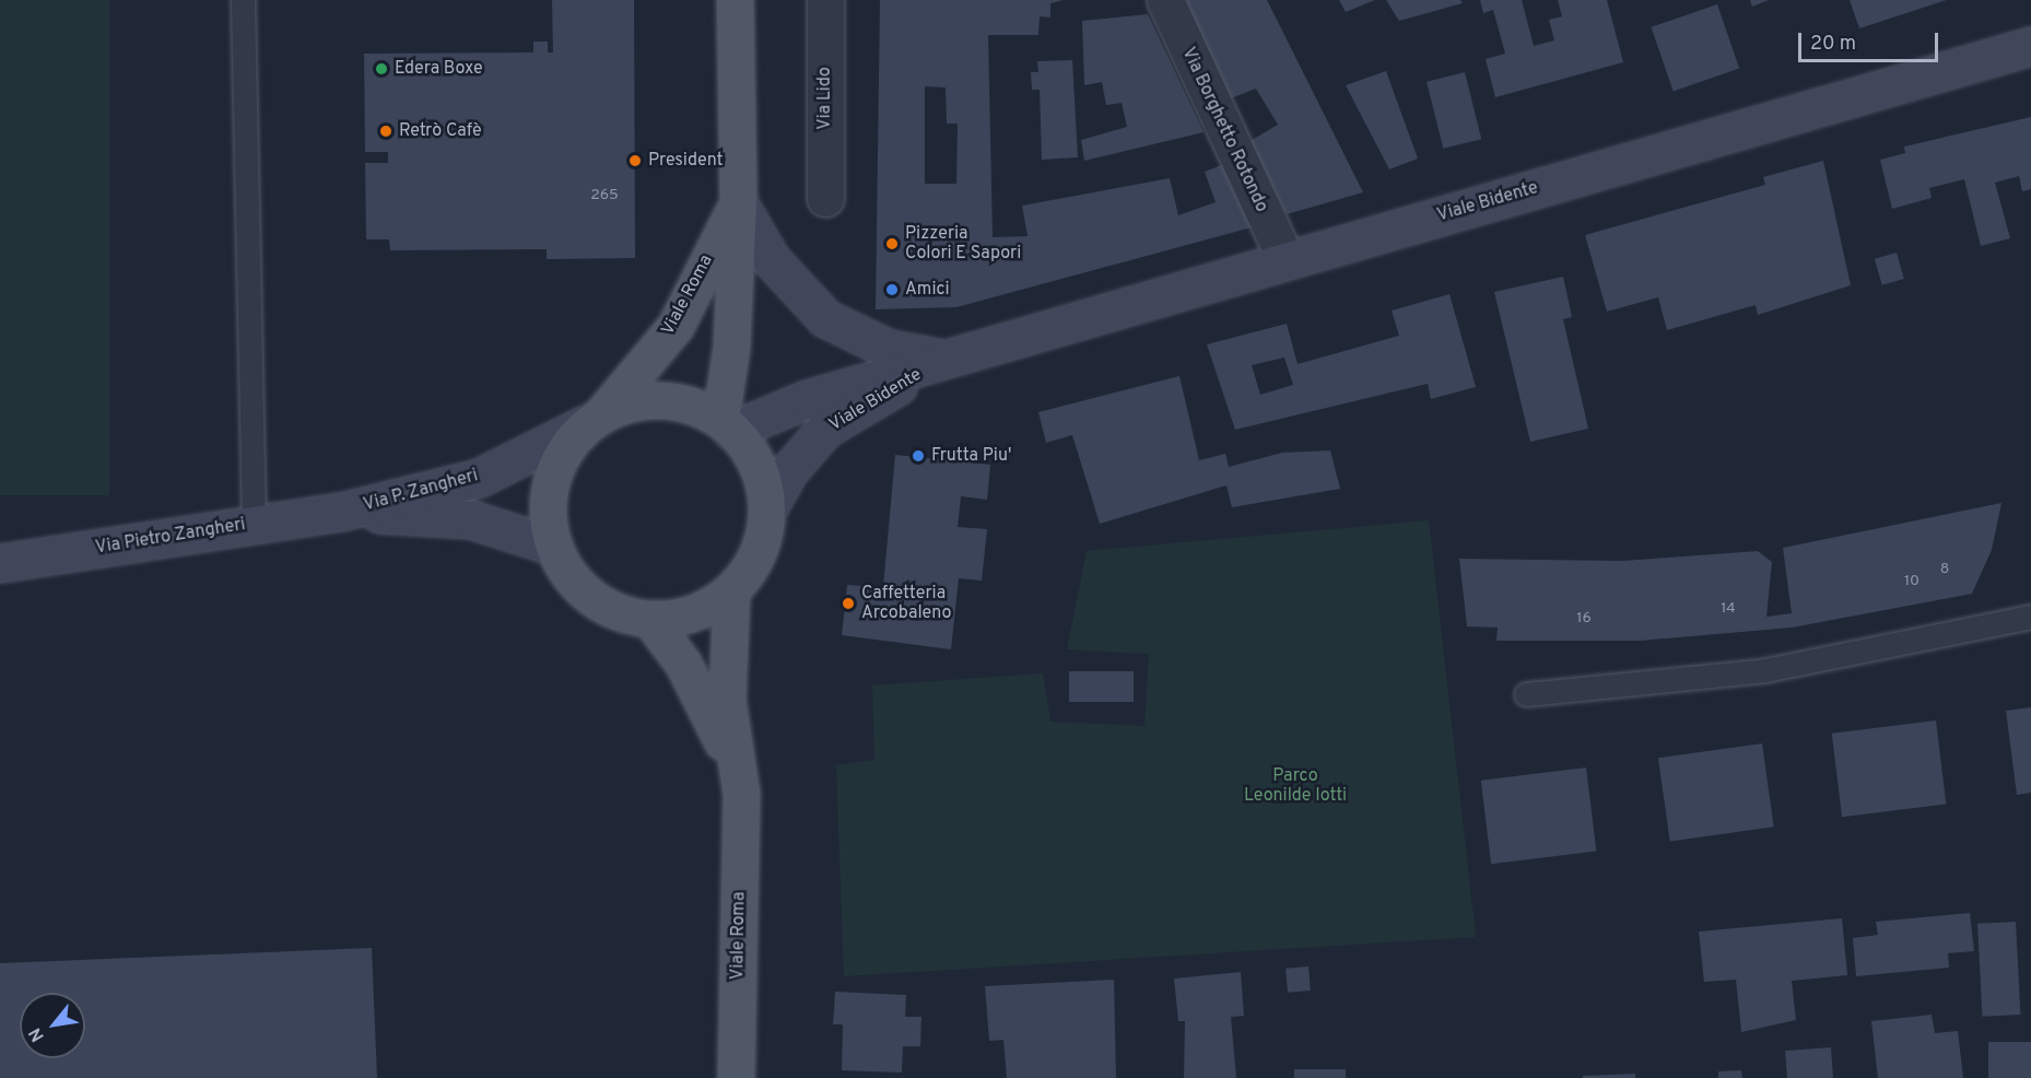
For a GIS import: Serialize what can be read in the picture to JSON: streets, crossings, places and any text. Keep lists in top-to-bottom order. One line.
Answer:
{"streets":{"main road":["Viale Roma"],"street":["Via Lido","Via Borghetto Rotondo","Viale Bidente","Via P. Zangheri","Via Pietro Zangheri"]},"crossings":[["Via Borghetto Rotondo","Viale Bidente"],["Viale Bidente","Viale Roma"],["Viale Bidente","Via P. Zangheri"],["Viale Roma","Via P. Zangheri"],["Via P. Zangheri","Via Pietro Zangheri"]],"parks":["Parco Leonilde Iotti"],"places":["Edera Boxe","Retrò Cafè","President","Pizzeria Colori E Sapori","Amici","Frutta Piu'","Caffetteria Arcobaleno"],"house_numbers":["265","8","10","14","16"],"scale_bar":"20 m","north":"bottom left"}
